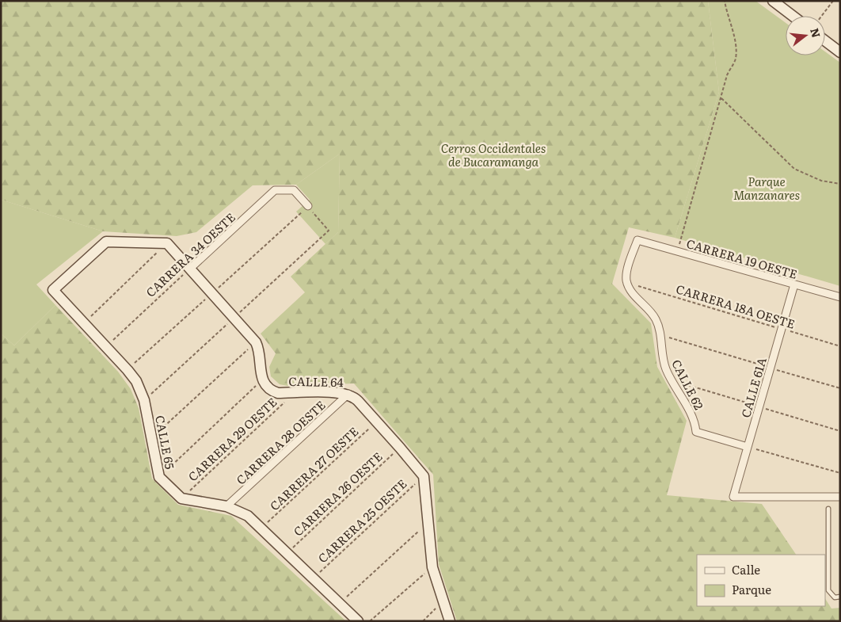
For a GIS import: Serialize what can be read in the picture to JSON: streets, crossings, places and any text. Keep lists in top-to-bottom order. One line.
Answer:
{"streets":{"street":["CARRERA 34 OESTE","CARRERA 19 OESTE","CALLE 64","CALLE 62","CALLE 61A","CALLE 65","CARRERA 28 OESTE"],"path":["CARRERA 18A OESTE","CARRERA 29 OESTE","CARRERA 27 OESTE","CARRERA 26 OESTE","CARRERA 25 OESTE"]},"crossings":[["CARRERA 34 OESTE","CALLE 65"],["CARRERA 19 OESTE","CARRERA 18A OESTE"],["CARRERA 19 OESTE","CALLE 62"],["CARRERA 19 OESTE","CALLE 61A"],["CARRERA 18A OESTE","CALLE 62"],["CARRERA 18A OESTE","CALLE 61A"],["CALLE 64","CARRERA 29 OESTE"],["CALLE 64","CARRERA 28 OESTE"],["CALLE 64","CARRERA 27 OESTE"],["CALLE 64","CARRERA 26 OESTE"],["CALLE 64","CARRERA 25 OESTE"],["CALLE 62","CALLE 61A"],["CARRERA 29 OESTE","CALLE 65"]],"parks":["Cerros Occidentales de Bucaramanga","Parque Manzanares"],"legend":["Calle","Parque"],"north":"right"}
